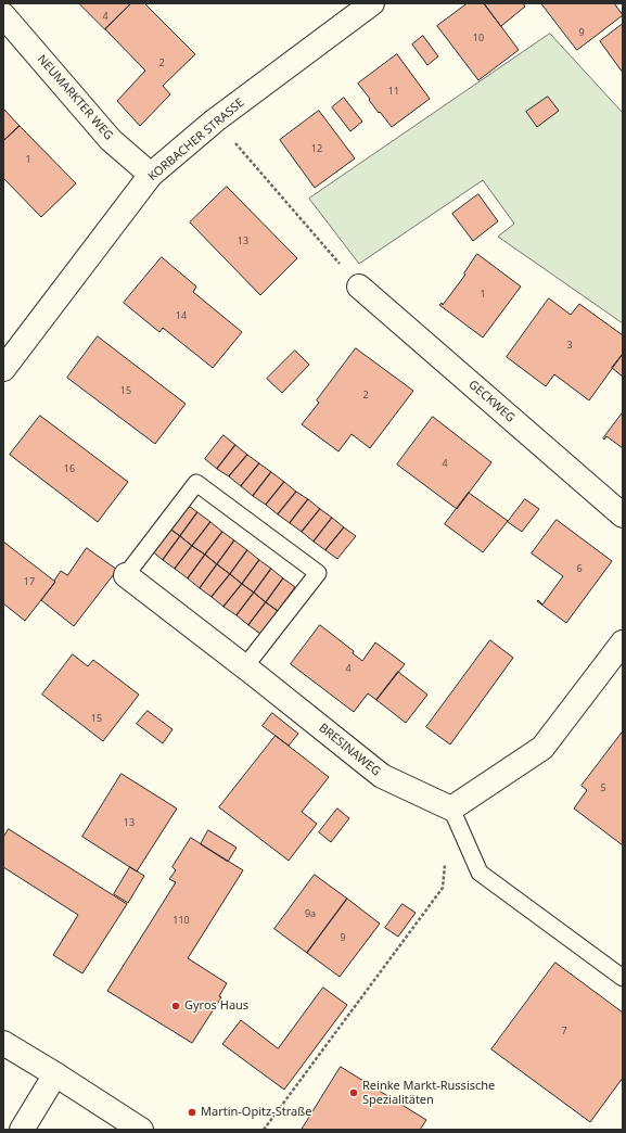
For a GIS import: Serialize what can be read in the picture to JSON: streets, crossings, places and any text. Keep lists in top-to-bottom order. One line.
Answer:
{"streets":{"street":["NEUMARKTER WEG","KORBACHER STRASSE","GECKWEG","BRESINAWEG"]},"crossings":[["NEUMARKTER WEG","KORBACHER STRASSE"]],"places":["Gyros Haus","Reinke Markt-Russische Spezialitäten","Martin-Opitz-Straße"],"house_numbers":["4","9","10","2","11","12","1","13","1","14","3","15","2","4","16","6","17","4","15","5","13","9a","110","9","7"]}
